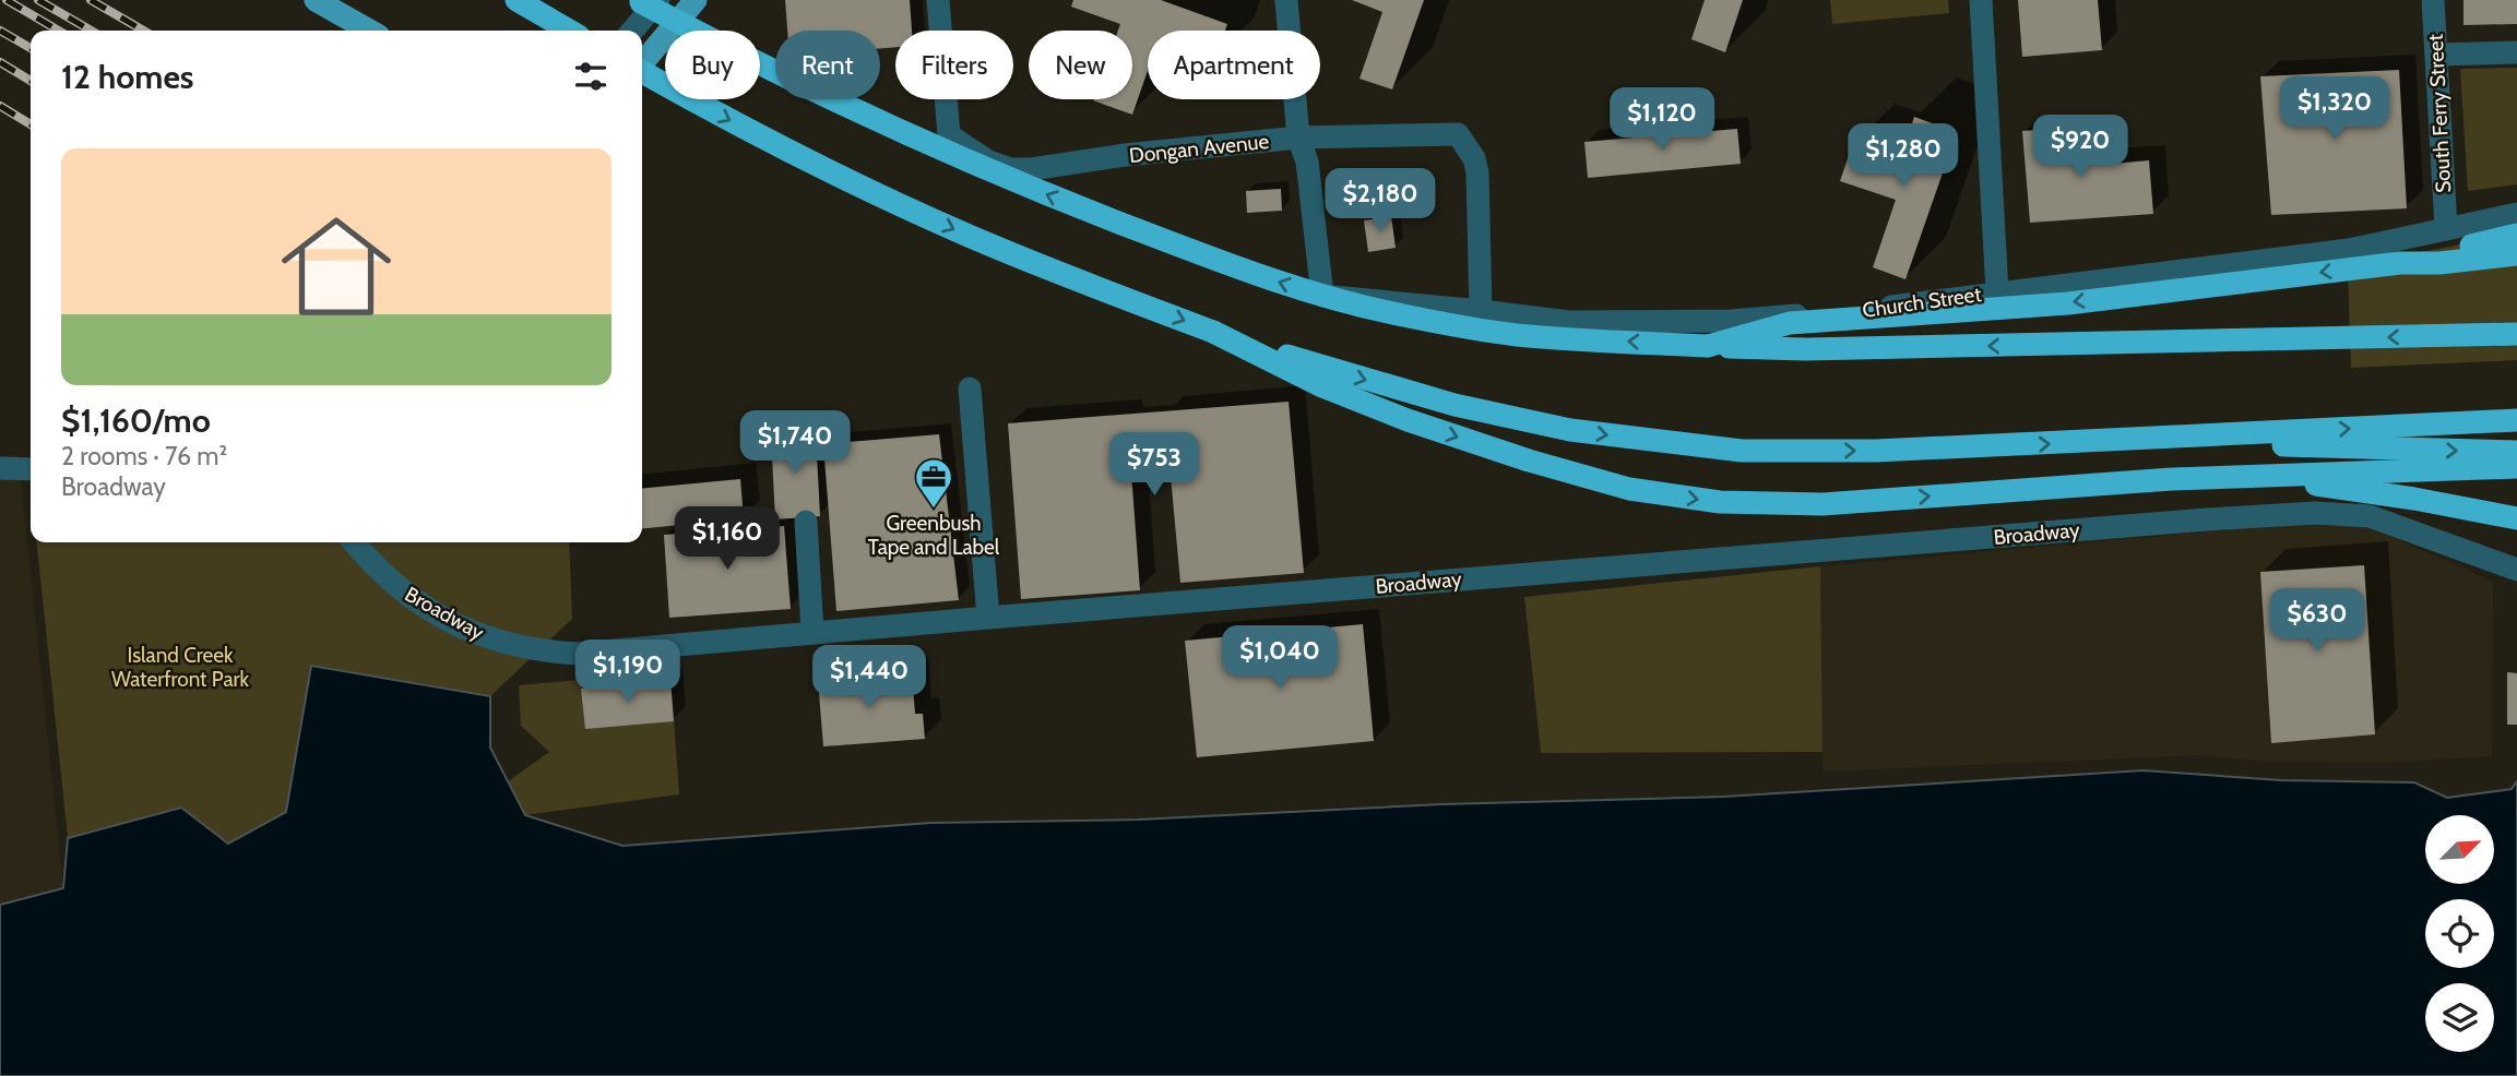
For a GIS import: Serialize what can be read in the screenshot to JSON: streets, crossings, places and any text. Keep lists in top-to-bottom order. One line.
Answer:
{"streets":{"street":["South Ferry Street","Dongan Avenue","Church Street","Broadway"]},"crossings":[["South Ferry Street","Church Street"],["Dongan Avenue","Church Street"]],"parks":["Island Creek Waterfront Park"],"places":{"office":["Greenbush Tape and Label"]},"north":"top right","page":{"chip":["Buy","Rent","Filters","New","Apartment"],"heading":"12 homes","price":["$1,320","$1,120","$920","$1,280","$2,180","$1,740","$753","$1,160","$630","$1,040","$1,190","$1,440"],"list":[{"name":"$1,160/mo","note":"2 rooms · 76 m² · Broadway"}]}}
